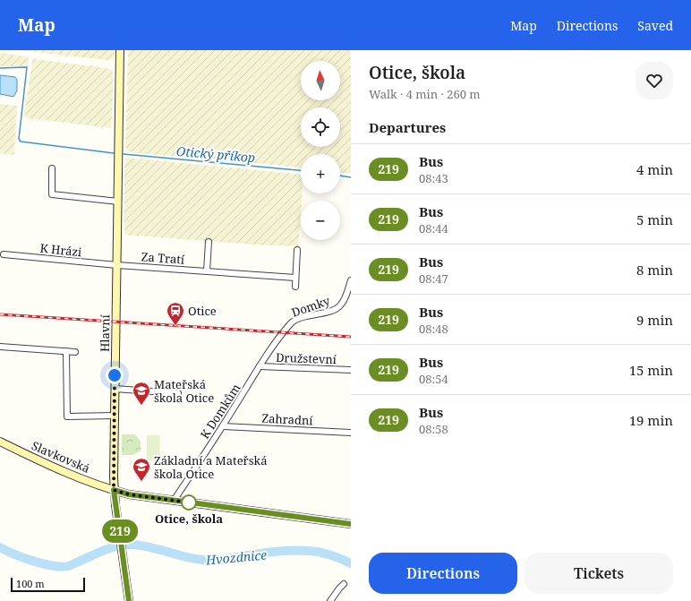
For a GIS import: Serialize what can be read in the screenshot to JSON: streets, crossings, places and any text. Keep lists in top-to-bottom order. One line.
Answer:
{"streets":{"main road":["Hlavní","Slavkovská"],"street":["K Hrázi","Za Tratí","Domky","Družstevní","K Domkům","Zahradní"]},"crossings":[["K Hrázi","Za Tratí"],["K Hrázi","Hlavní"],["Za Tratí","Hlavní"],["Domky","K Domkům"],["Hlavní","Slavkovská"],["Družstevní","K Domkům"],["K Domkům","Zahradní"],["K Domkům","Slavkovská"]],"water":["Otický příkop","Hvozdnice"],"places":{"station":["Otice"],"school or university":["Mateřská škola Otice","Základní a Mateřská škola Otice"],"other":["Otice, škola"]},"lines":["bus line 219"],"scale_bar":"100 m","north":"top","page":{"header":"Map","nav":["Map","Directions","Saved"],"on_map":"219","heading":[["Otice, škola","Walk · 4 min · 260 m"],"Departures"],"map_buttons":["+","−"],"list":[{"mark":"219","name":"Bus","note":"08:43","value":"4 min"},{"mark":"219","name":"Bus","note":"08:44","value":"5 min"},{"mark":"219","name":"Bus","note":"08:47","value":"8 min"},{"mark":"219","name":"Bus","note":"08:48","value":"9 min"},{"mark":"219","name":"Bus","note":"08:54","value":"15 min"},{"mark":"219","name":"Bus","note":"08:58","value":"19 min"}],"buttons":["Directions","Tickets"],"scale":"100 m"}}
